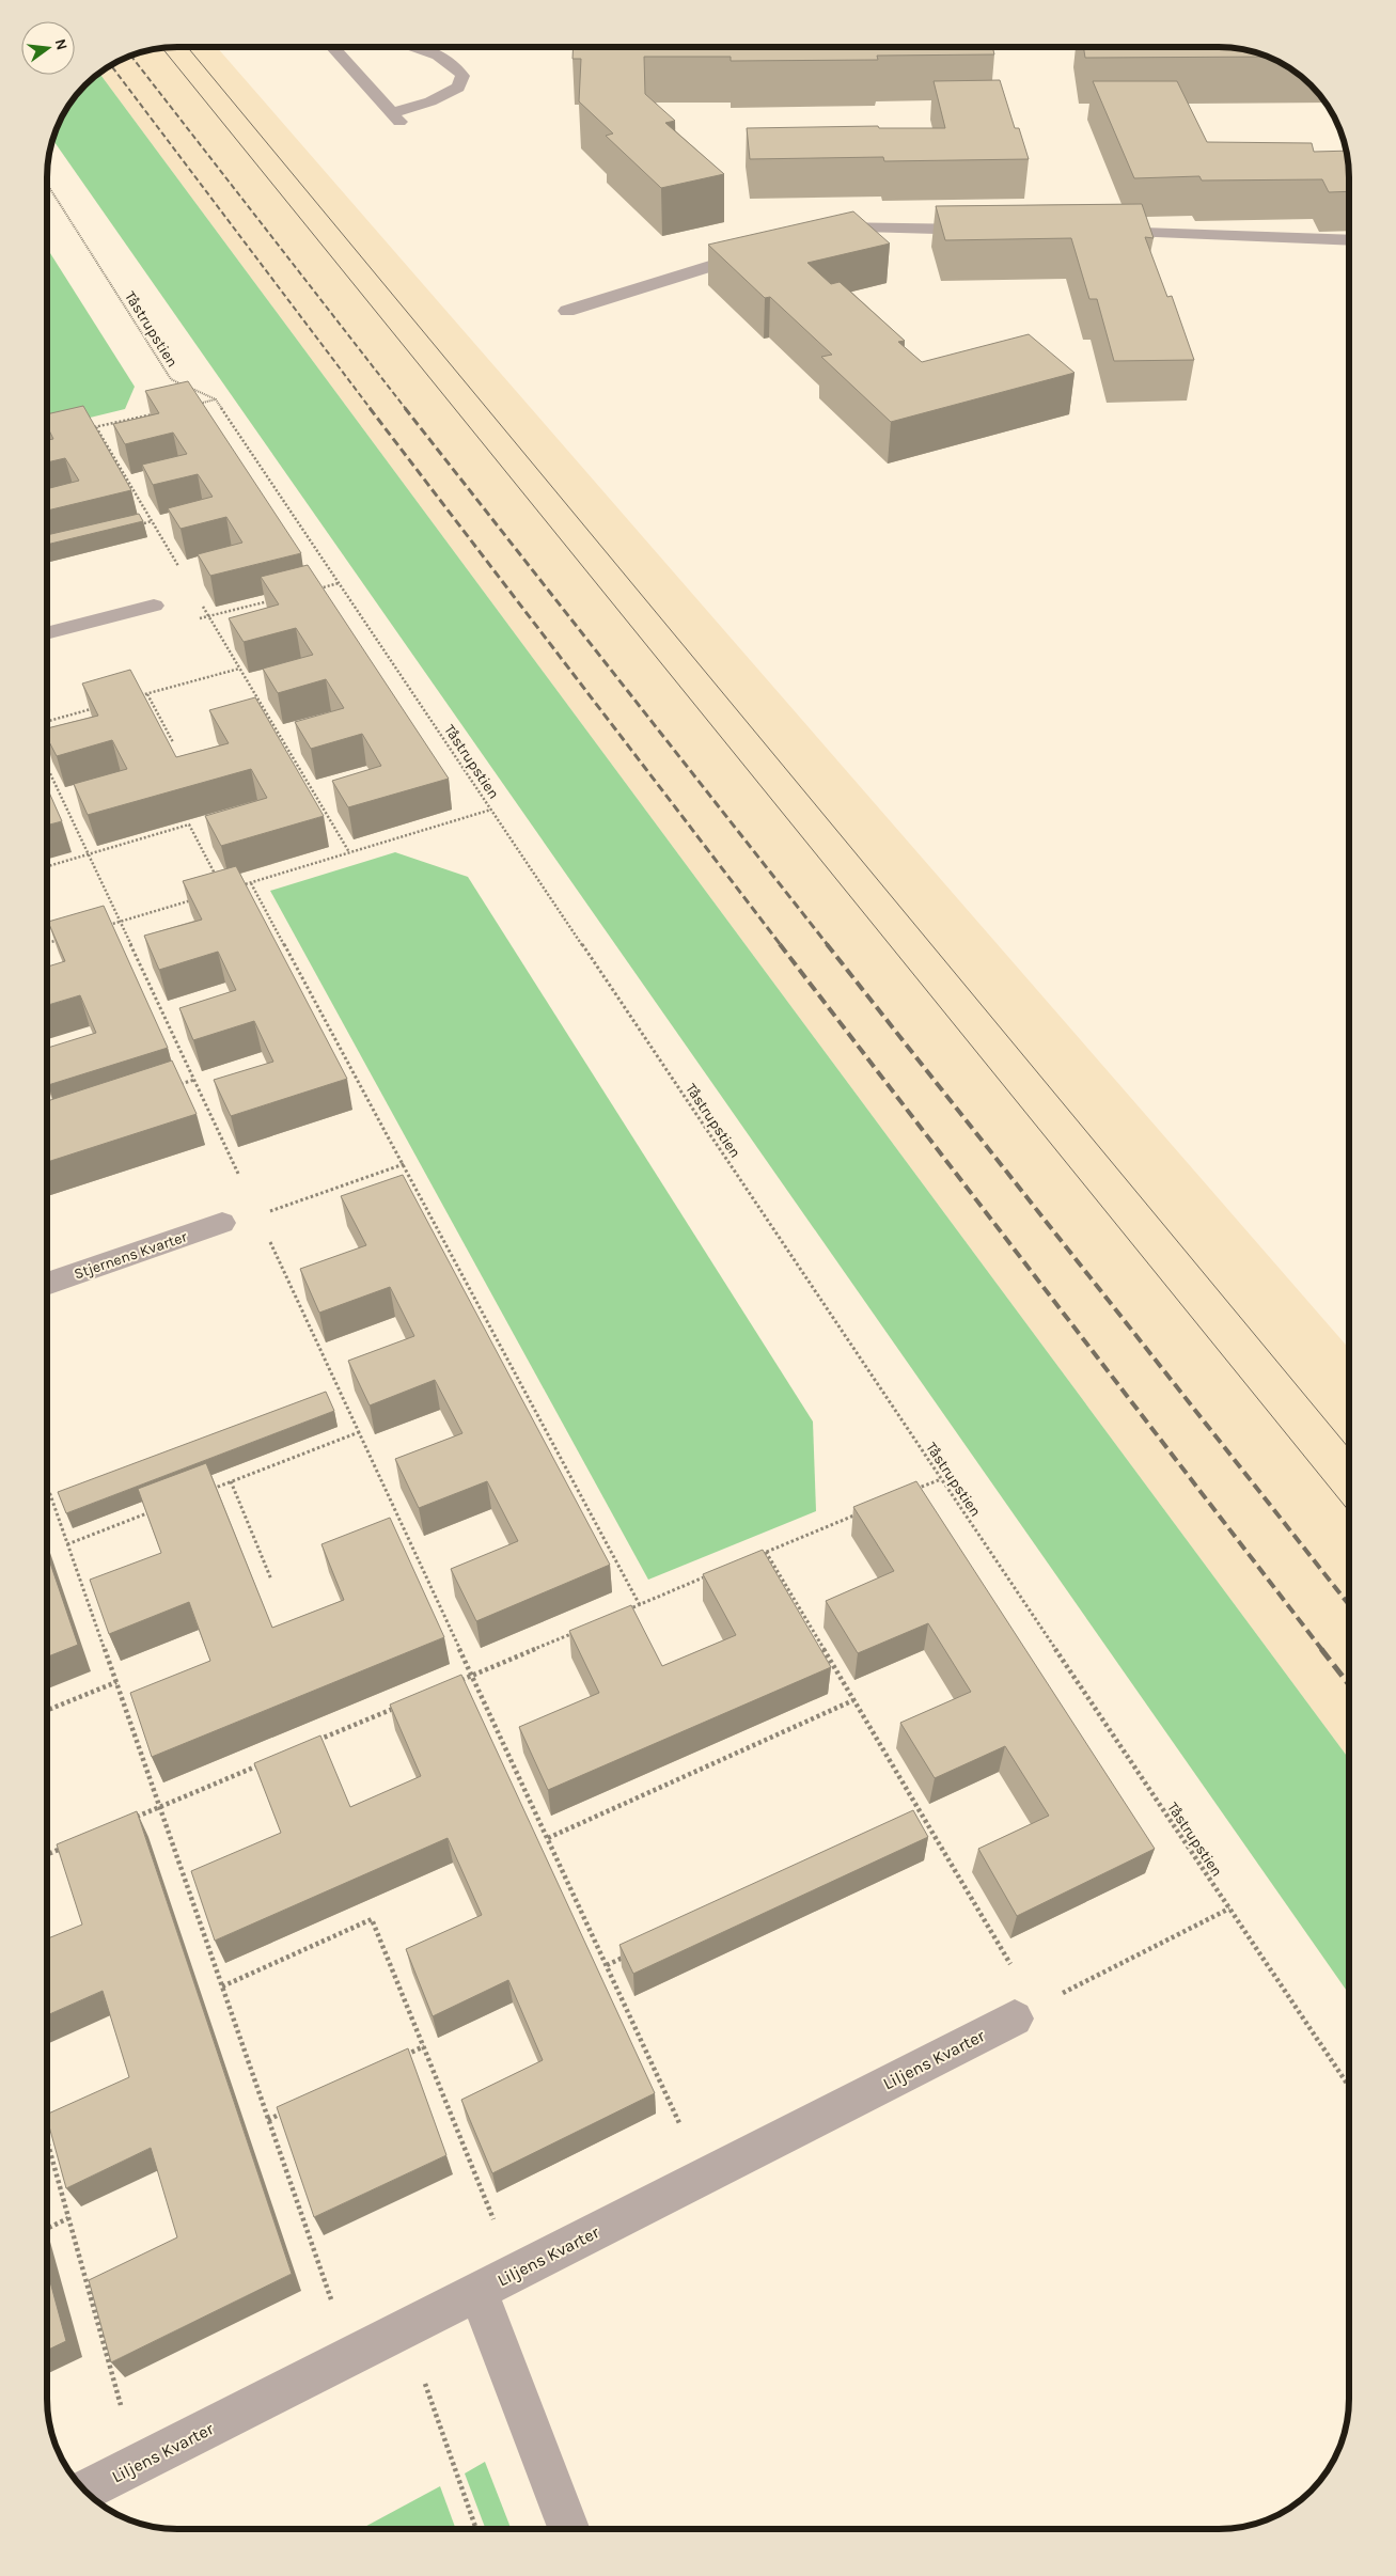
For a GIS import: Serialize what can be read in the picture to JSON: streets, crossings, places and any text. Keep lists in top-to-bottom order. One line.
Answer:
{"streets":{"street":["Stjernens Kvarter","Liljens Kvarter"],"path":["Tåstrupstien"]},"north":"right"}
